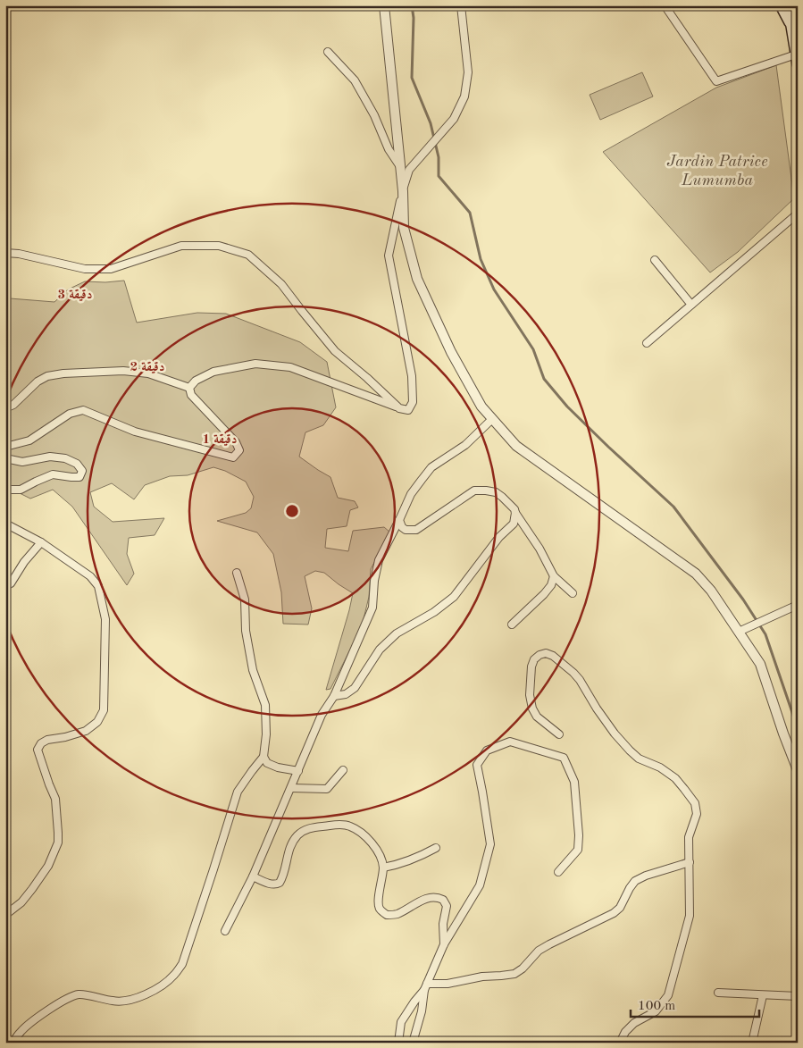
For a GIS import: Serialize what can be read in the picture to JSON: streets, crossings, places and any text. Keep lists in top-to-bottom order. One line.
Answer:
{"parks":["Jardin Patrice Lumumba"],"scale_bar":"100 m","rings":["3 دقيقة","2 دقيقة","1 دقيقة"]}
